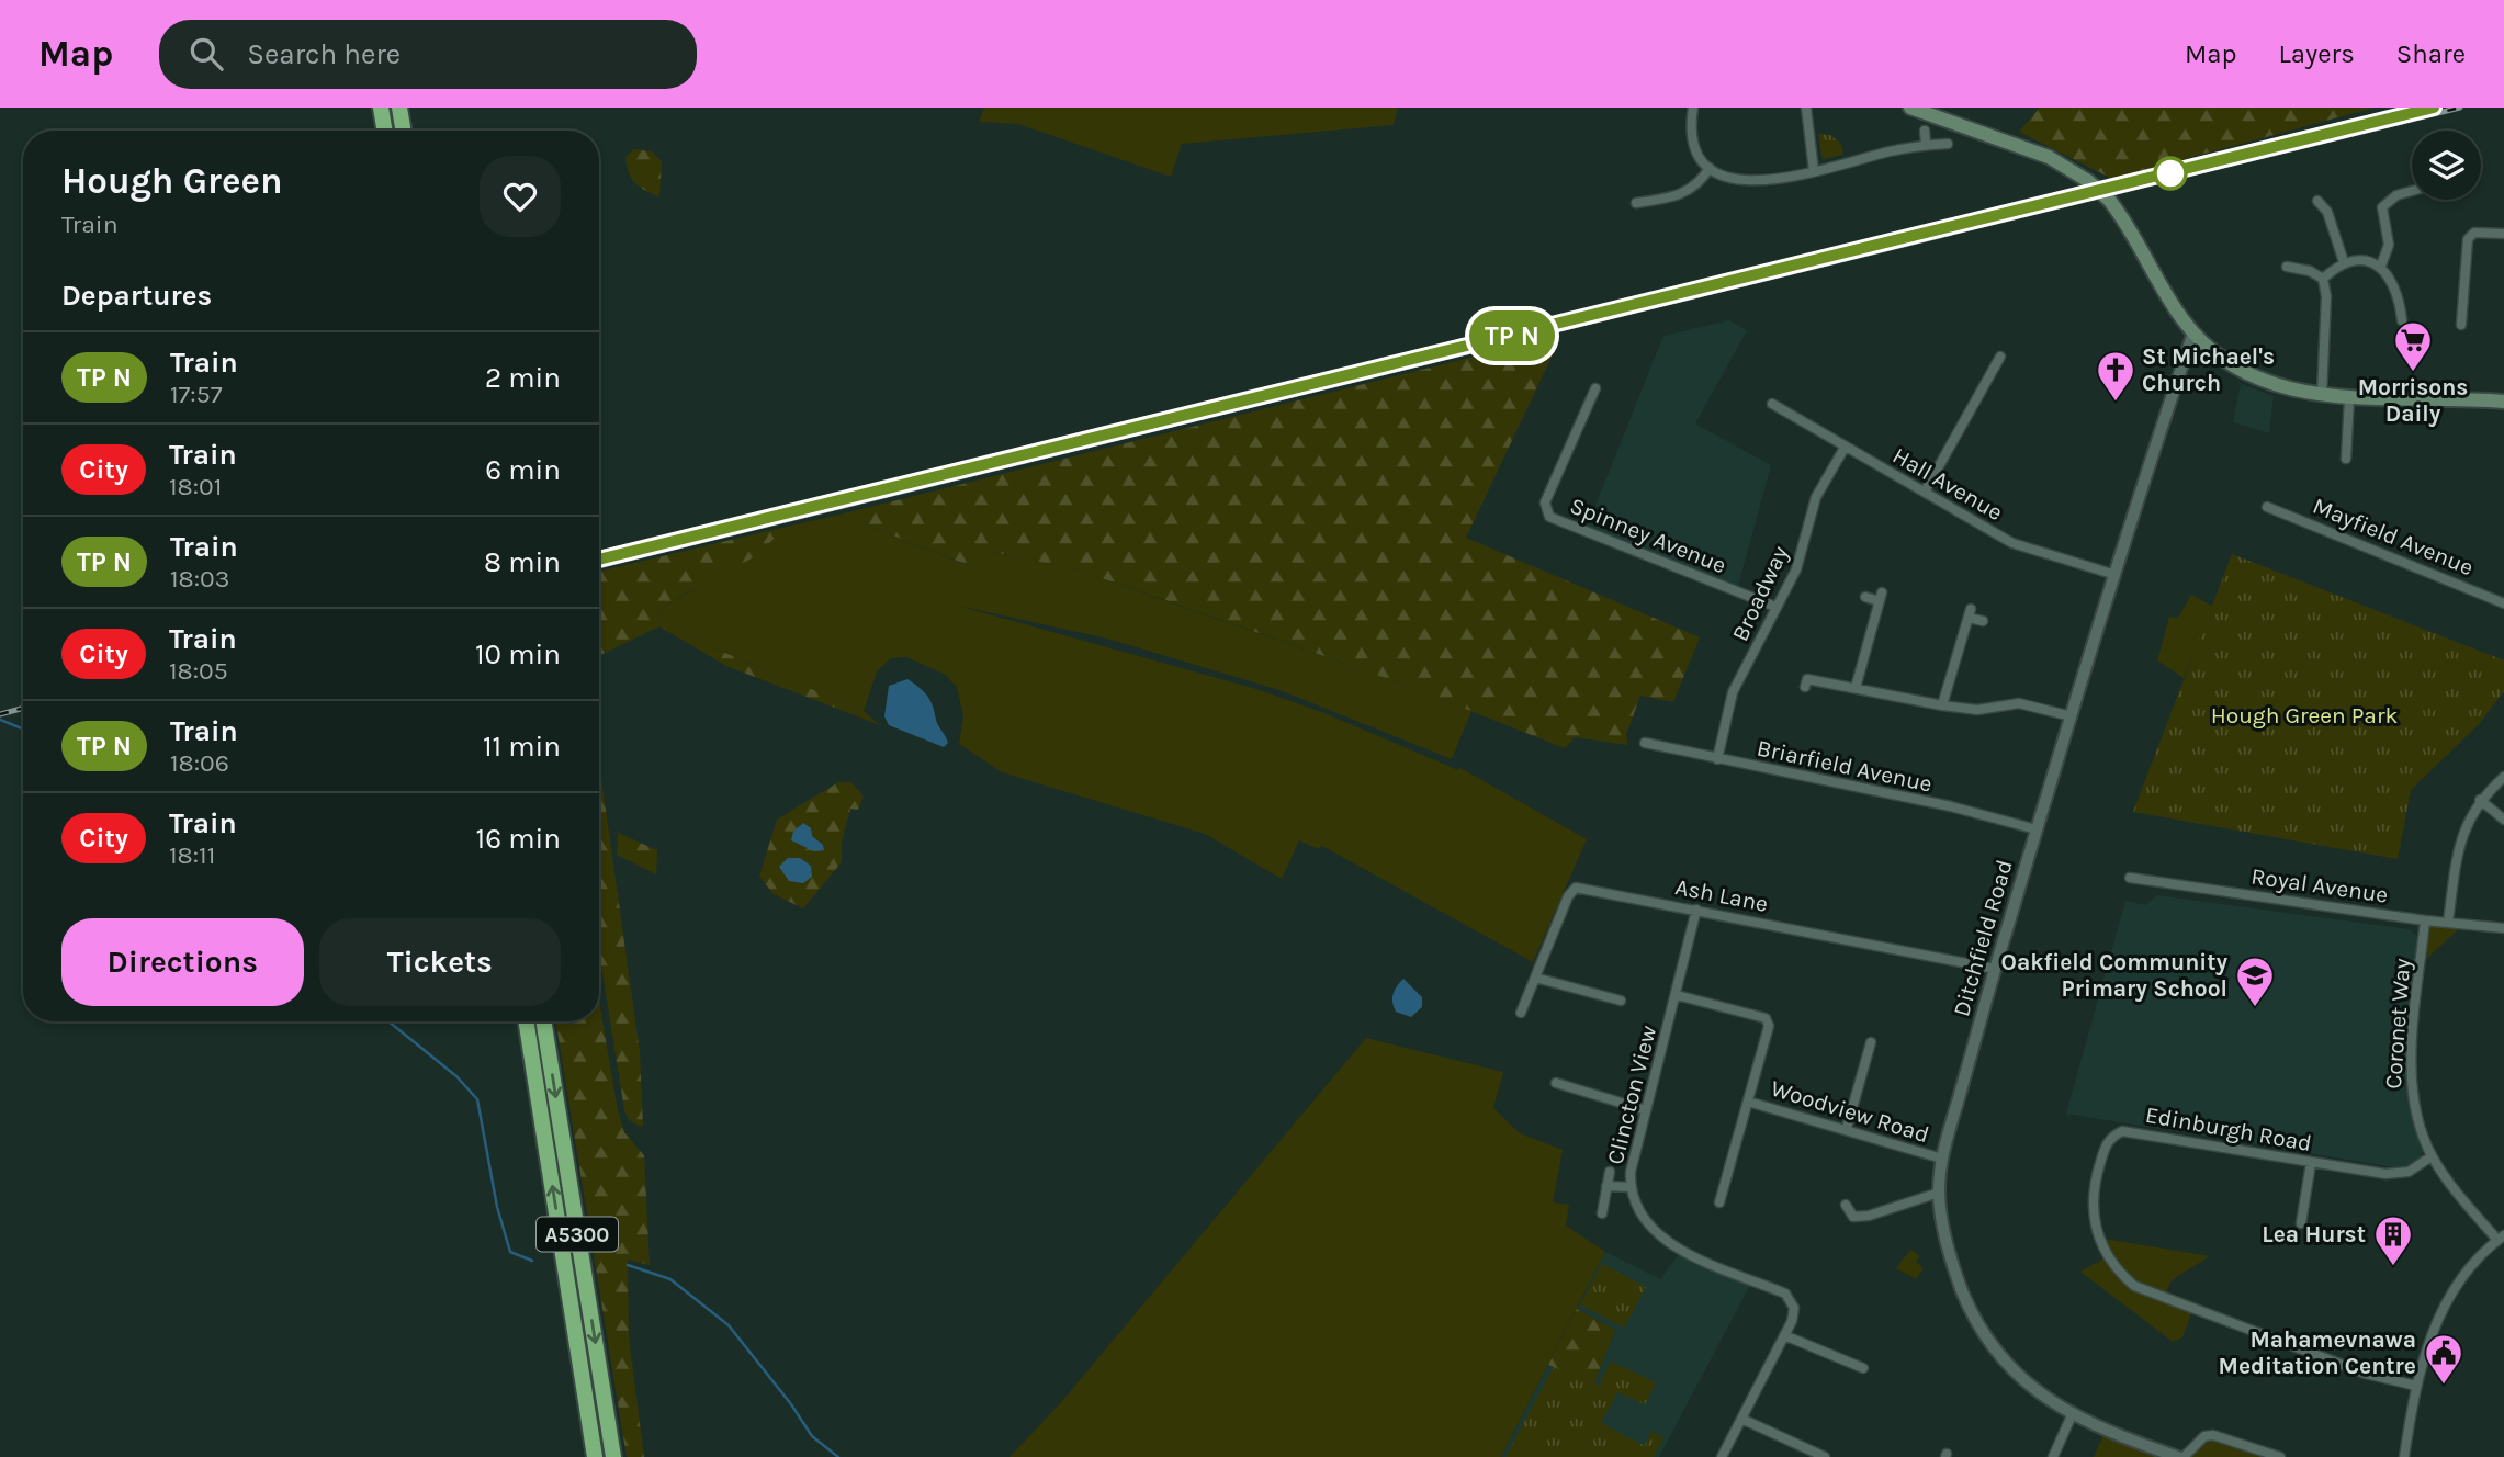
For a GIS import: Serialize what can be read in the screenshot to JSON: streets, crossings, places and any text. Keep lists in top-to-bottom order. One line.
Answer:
{"streets":{"highway":["A5300"],"street":["Hall Avenue","Spinney Avenue","Mayfield Avenue","Broadway","Briarfield Avenue","Royal Avenue","Ash Lane","Ditchfield Road","Coronet Way","Clincton View","Woodview Road","Edinburgh Road"]},"crossings":[["Hall Avenue","Broadway"],["Hall Avenue","Ditchfield Road"],["Spinney Avenue","Broadway"],["Broadway","Briarfield Avenue"],["Briarfield Avenue","Ditchfield Road"],["Royal Avenue","Coronet Way"],["Ash Lane","Ditchfield Road"],["Ash Lane","Clincton View"],["Ditchfield Road","Woodview Road"],["Coronet Way","Edinburgh Road"]],"parks":["Hough Green Park"],"places":{"supermarket":["Morrisons Daily"],"church":["St Michael's Church"],"school or university":["Oakfield Community Primary School"],"building":["Lea Hurst"],"public building":["Mahamevnawa Meditation Centre"]},"page":{"header":"Map","search":"Search here","nav":["Map","Layers","Share"],"on_map":"TP N","heading":[["Hough Green","Train"],"Departures"],"list":[{"mark":"TP N","name":"Train","note":"17:57","value":"2 min"},{"mark":"City","name":"Train","note":"18:01","value":"6 min"},{"mark":"TP N","name":"Train","note":"18:03","value":"8 min"},{"mark":"City","name":"Train","note":"18:05","value":"10 min"},{"mark":"TP N","name":"Train","note":"18:06","value":"11 min"},{"mark":"City","name":"Train","note":"18:11","value":"16 min"}],"buttons":["Directions","Tickets"]}}
